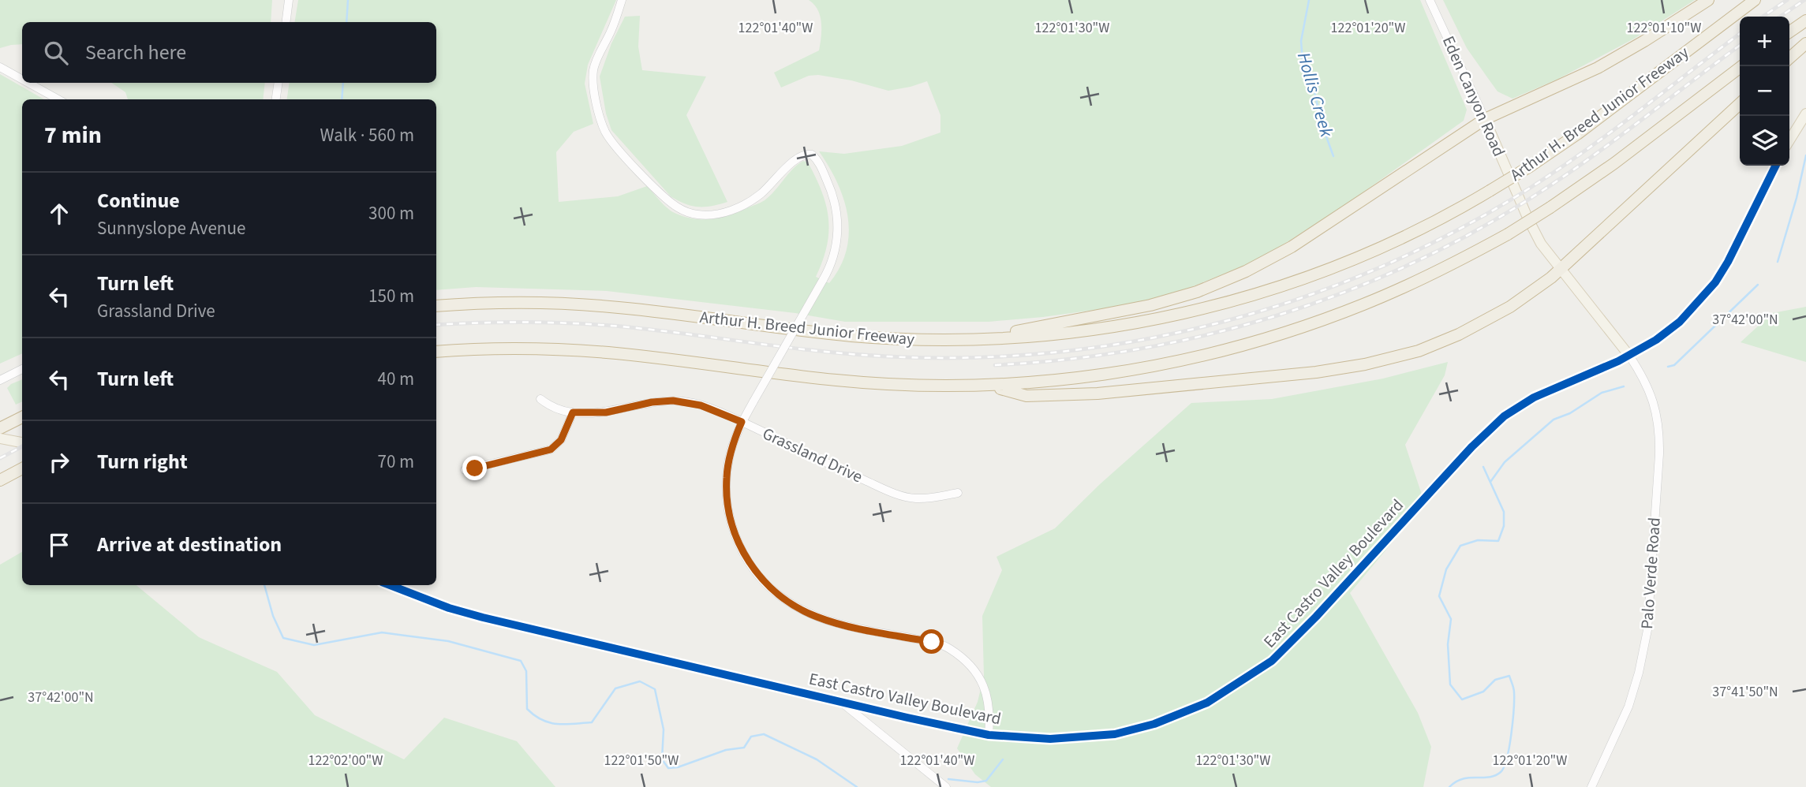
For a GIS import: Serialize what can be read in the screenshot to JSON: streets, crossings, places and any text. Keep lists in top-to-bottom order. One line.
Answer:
{"streets":{"highway":["Arthur H. Breed Junior Freeway"],"main road":["Eden Canyon Road","East Castro Valley Boulevard"],"street":["Grassland Drive","Palo Verde Road"]},"crossings":[["Eden Canyon Road","East Castro Valley Boulevard"],["Eden Canyon Road","Palo Verde Road"],["East Castro Valley Boulevard","Palo Verde Road"]],"water":["Hollis Creek"],"page":{"map_buttons":["+","−"],"search":"Search here","heading":["7 min","Walk · 560 m"],"list":[["Continue","Sunnyslope Avenue","300 m"],["Turn left","Grassland Drive","150 m"],["Turn left","40 m"],["Turn right","70 m"],"Arrive at destination"]},"coordinates":["122°01'40\"W","122°01'30\"W","122°01'20\"W","122°01'10\"W","37°42'00\"N","37°41'50\"N","122°02'00\"W","122°01'50\"W"]}
